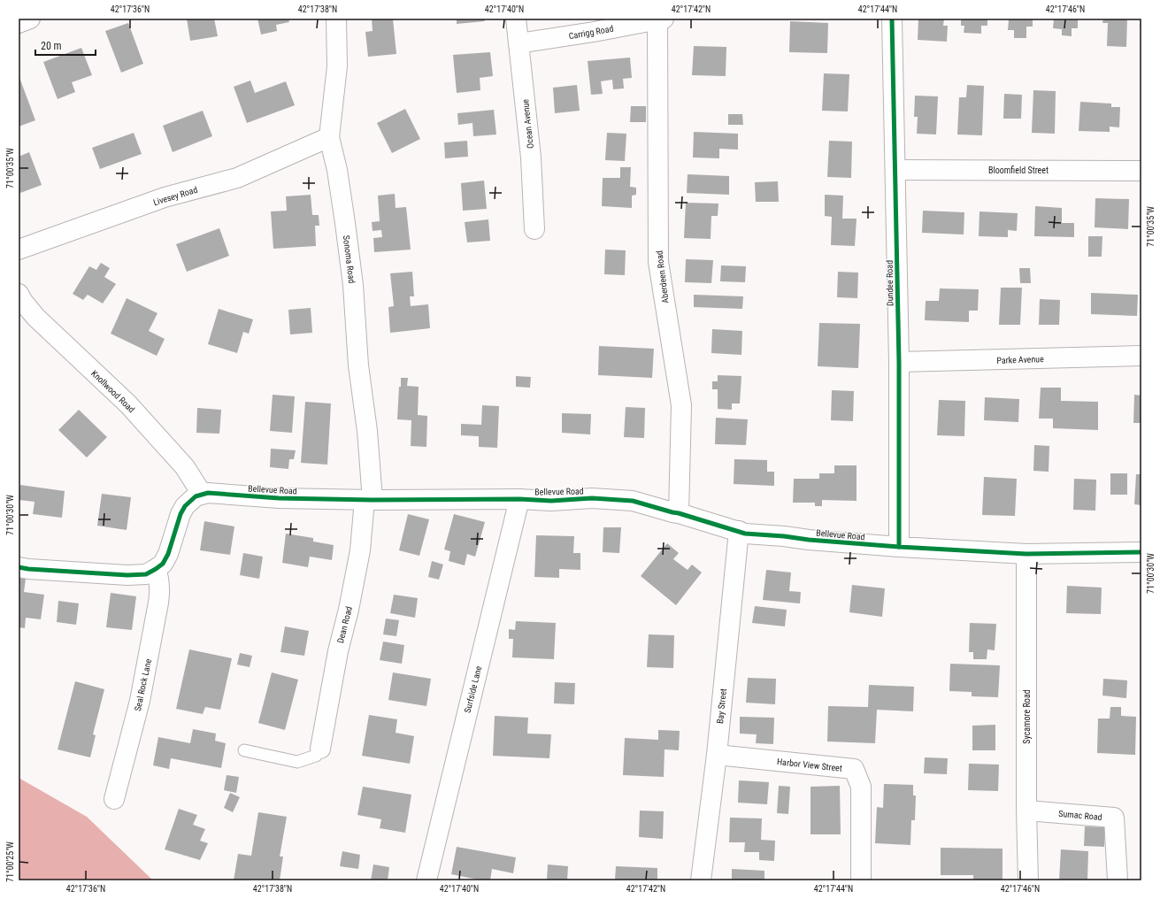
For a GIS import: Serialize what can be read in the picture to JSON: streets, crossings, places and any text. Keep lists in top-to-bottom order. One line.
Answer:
{"streets":{"street":["Carrigg Road","Ocean Avenue","Bloomfield Street","Livesey Road","Sonoma Road","Aberdeen Road","Dundee Road","Parke Avenue","Knollwood Road","Bellevue Road","Dean Road","Seal Rock Lane","Surfside Lane","Bay Street","Sycamore Road","Harbor View Street","Sumac Road"]},"crossings":[["Carrigg Road","Ocean Avenue"],["Carrigg Road","Aberdeen Road"],["Bloomfield Street","Dundee Road"],["Livesey Road","Sonoma Road"],["Sonoma Road","Bellevue Road"],["Sonoma Road","Dean Road"],["Aberdeen Road","Bellevue Road"],["Dundee Road","Parke Avenue"],["Dundee Road","Bellevue Road"],["Knollwood Road","Bellevue Road"],["Bellevue Road","Dean Road"],["Bellevue Road","Surfside Lane"],["Bellevue Road","Bay Street"],["Bellevue Road","Sycamore Road"],["Bay Street","Harbor View Street"],["Sycamore Road","Sumac Road"]],"scale_bar":"20 m","coordinates":["42°17'36\"N","42°17'38\"N","42°17'40\"N","42°17'42\"N","42°17'44\"N","42°17'46\"N","71°00'35\"W","71°00'30\"W","71°00'25\"W"]}
